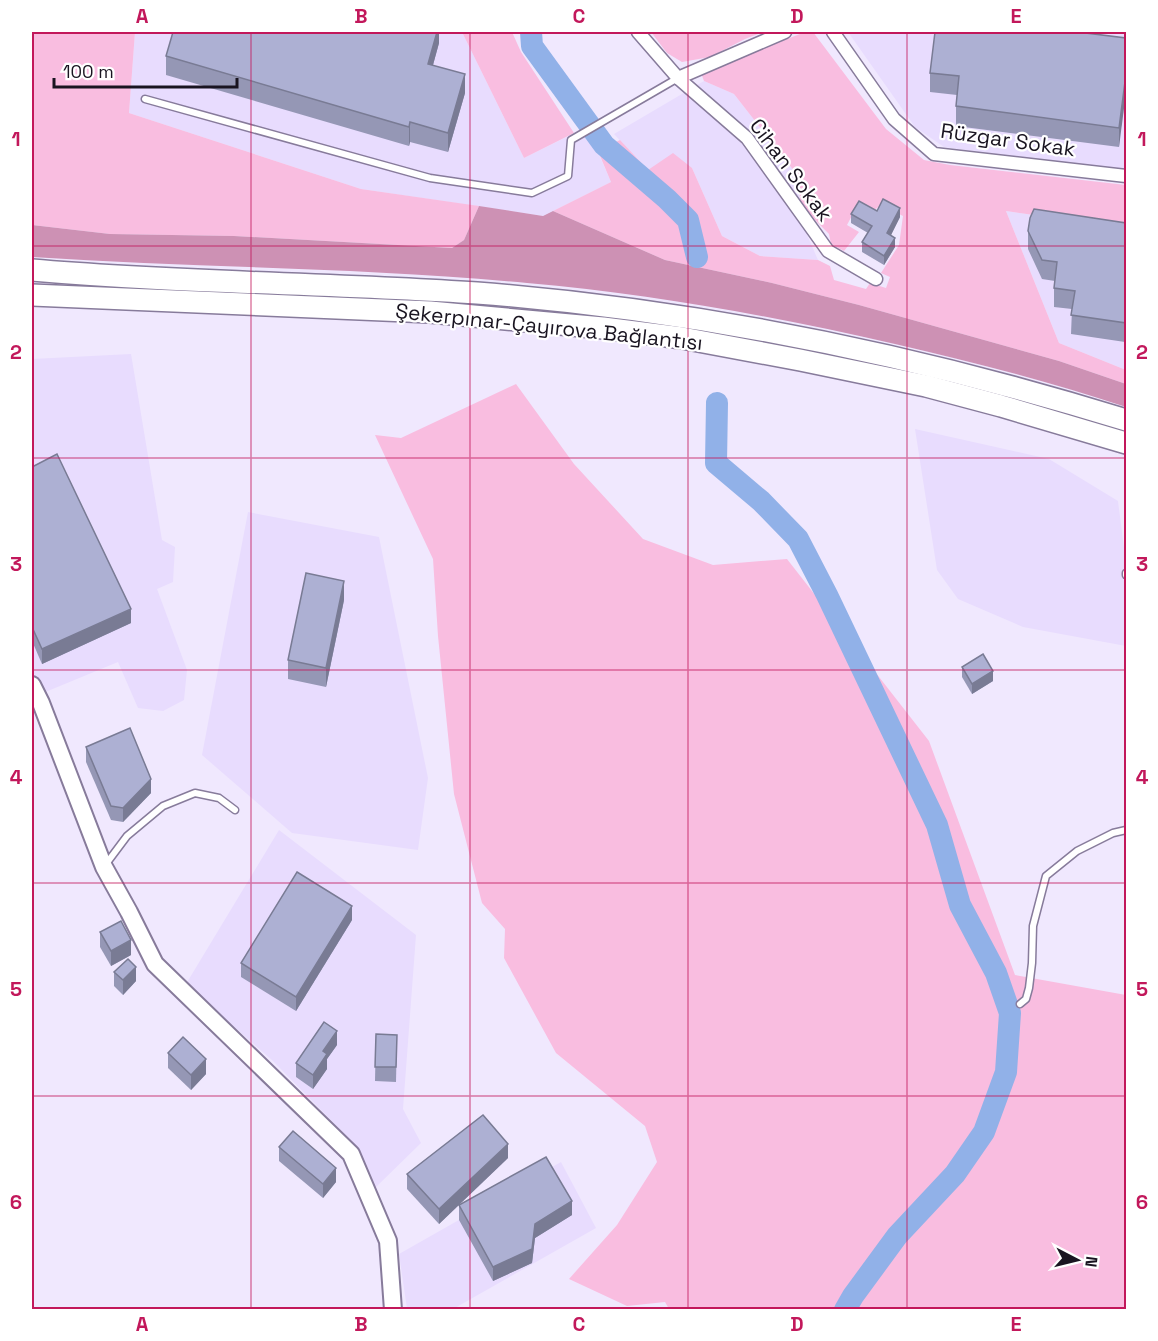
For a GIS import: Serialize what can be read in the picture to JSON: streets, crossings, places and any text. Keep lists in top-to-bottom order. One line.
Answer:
{"streets":{"highway":["Şekerpınar-Çayırova Bağlantısı"],"street":["Rüzgar Sokak","Cihan Sokak"]},"scale_bar":"100 m","north":"right","grid":{"columns":["A","B","C","D","E"],"rows":["1","2","3","4","5","6"]}}
